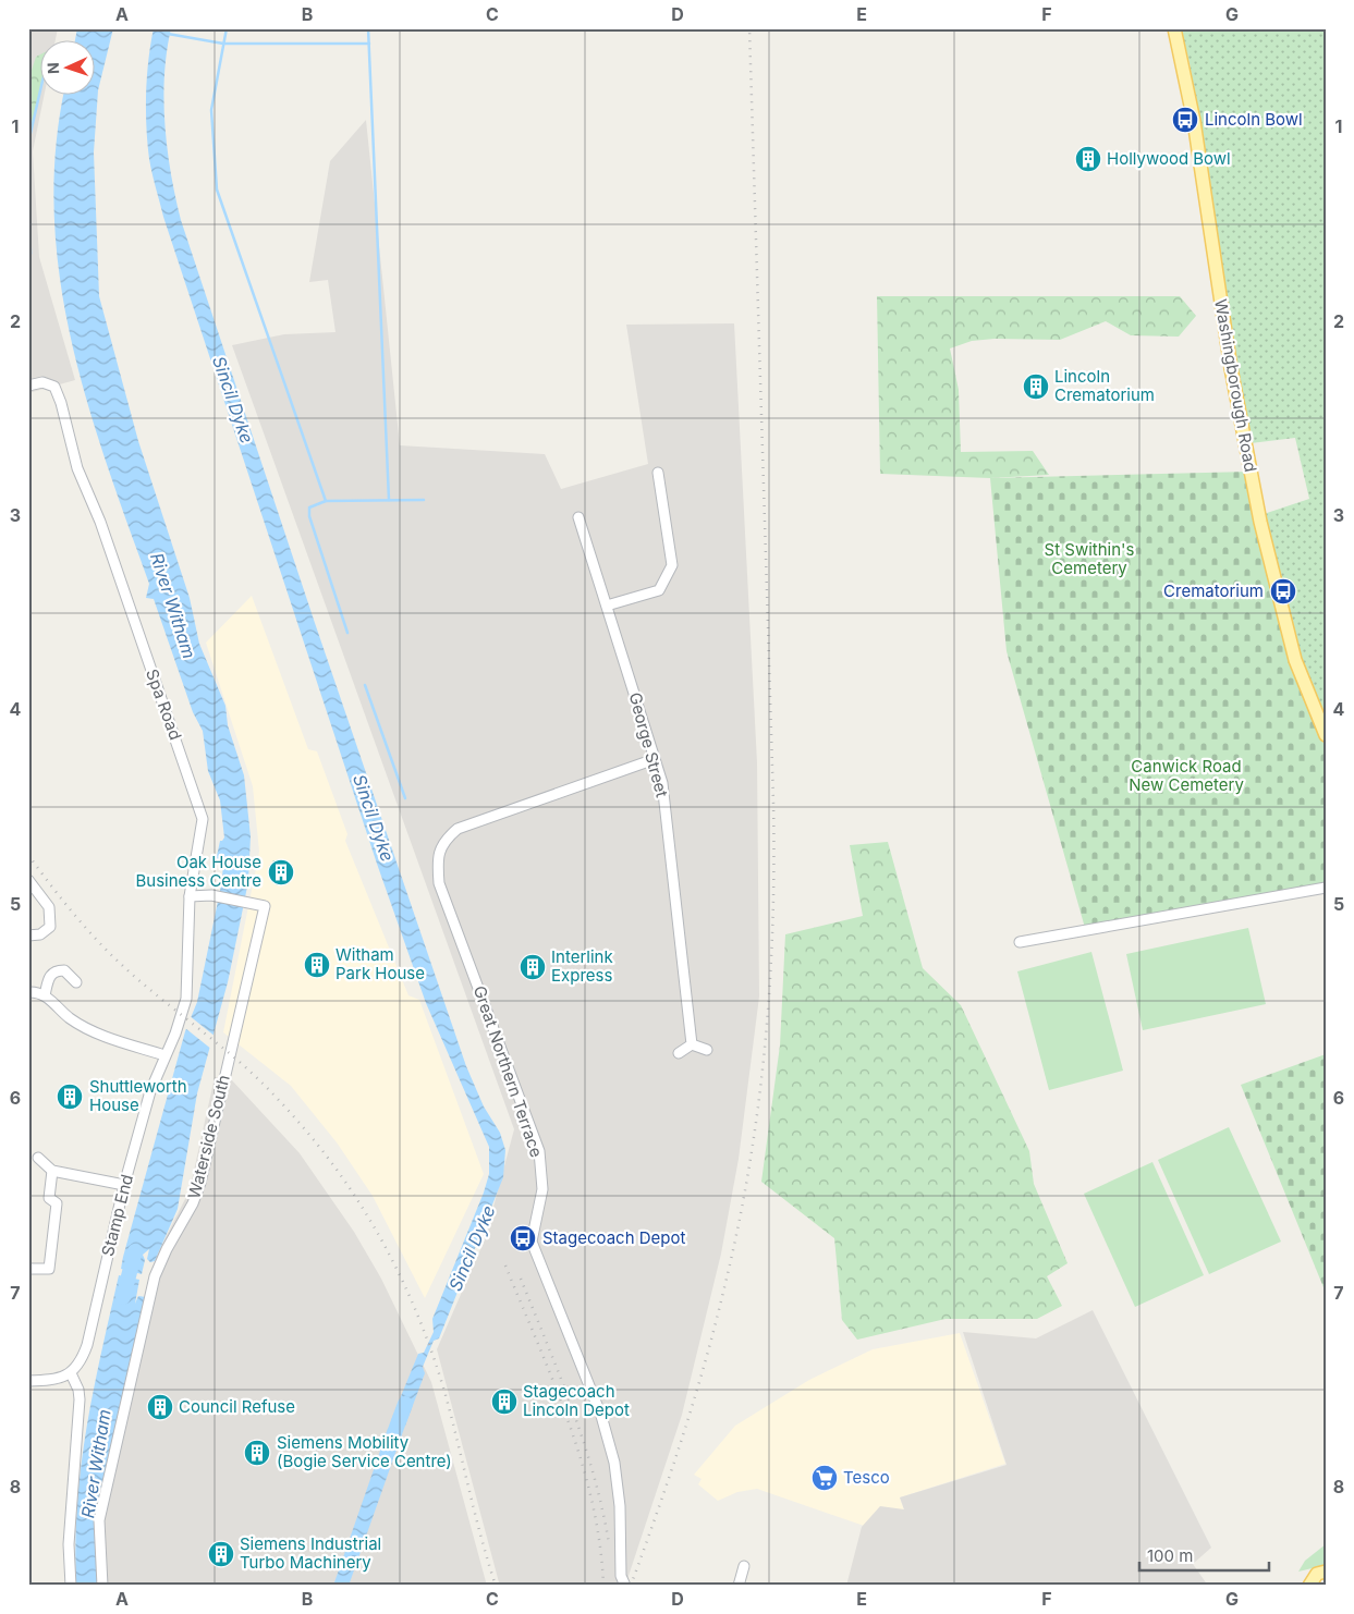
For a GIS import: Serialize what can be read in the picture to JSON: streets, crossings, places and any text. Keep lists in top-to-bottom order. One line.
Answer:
{"streets":{"main road":["Washingborough Road"],"street":["Spa Road","George Street","Great Northern Terrace","Waterside South","Stamp End"]},"crossings":[["Spa Road","Waterside South"],["Spa Road","Stamp End"],["George Street","Great Northern Terrace"]],"water":["Sincil Dyke","River Witham"],"parks":["St Swithin's Cemetery","Canwick Road New Cemetery"],"places":{"bus stop":["Lincoln Bowl","Crematorium","Stagecoach Depot"],"building":["Hollywood Bowl","Lincoln Crematorium","Oak House Business Centre","Witham Park House","Interlink Express","Shuttleworth House","Stagecoach Lincoln Depot","Council Refuse","Siemens Mobility (Bogie Service Centre)","Siemens Industrial Turbo Machinery"],"supermarket":["Tesco"]},"scale_bar":"100 m","north":"left","grid":{"columns":["A","B","C","D","E","F","G"],"rows":["1","2","3","4","5","6","7","8"]}}
